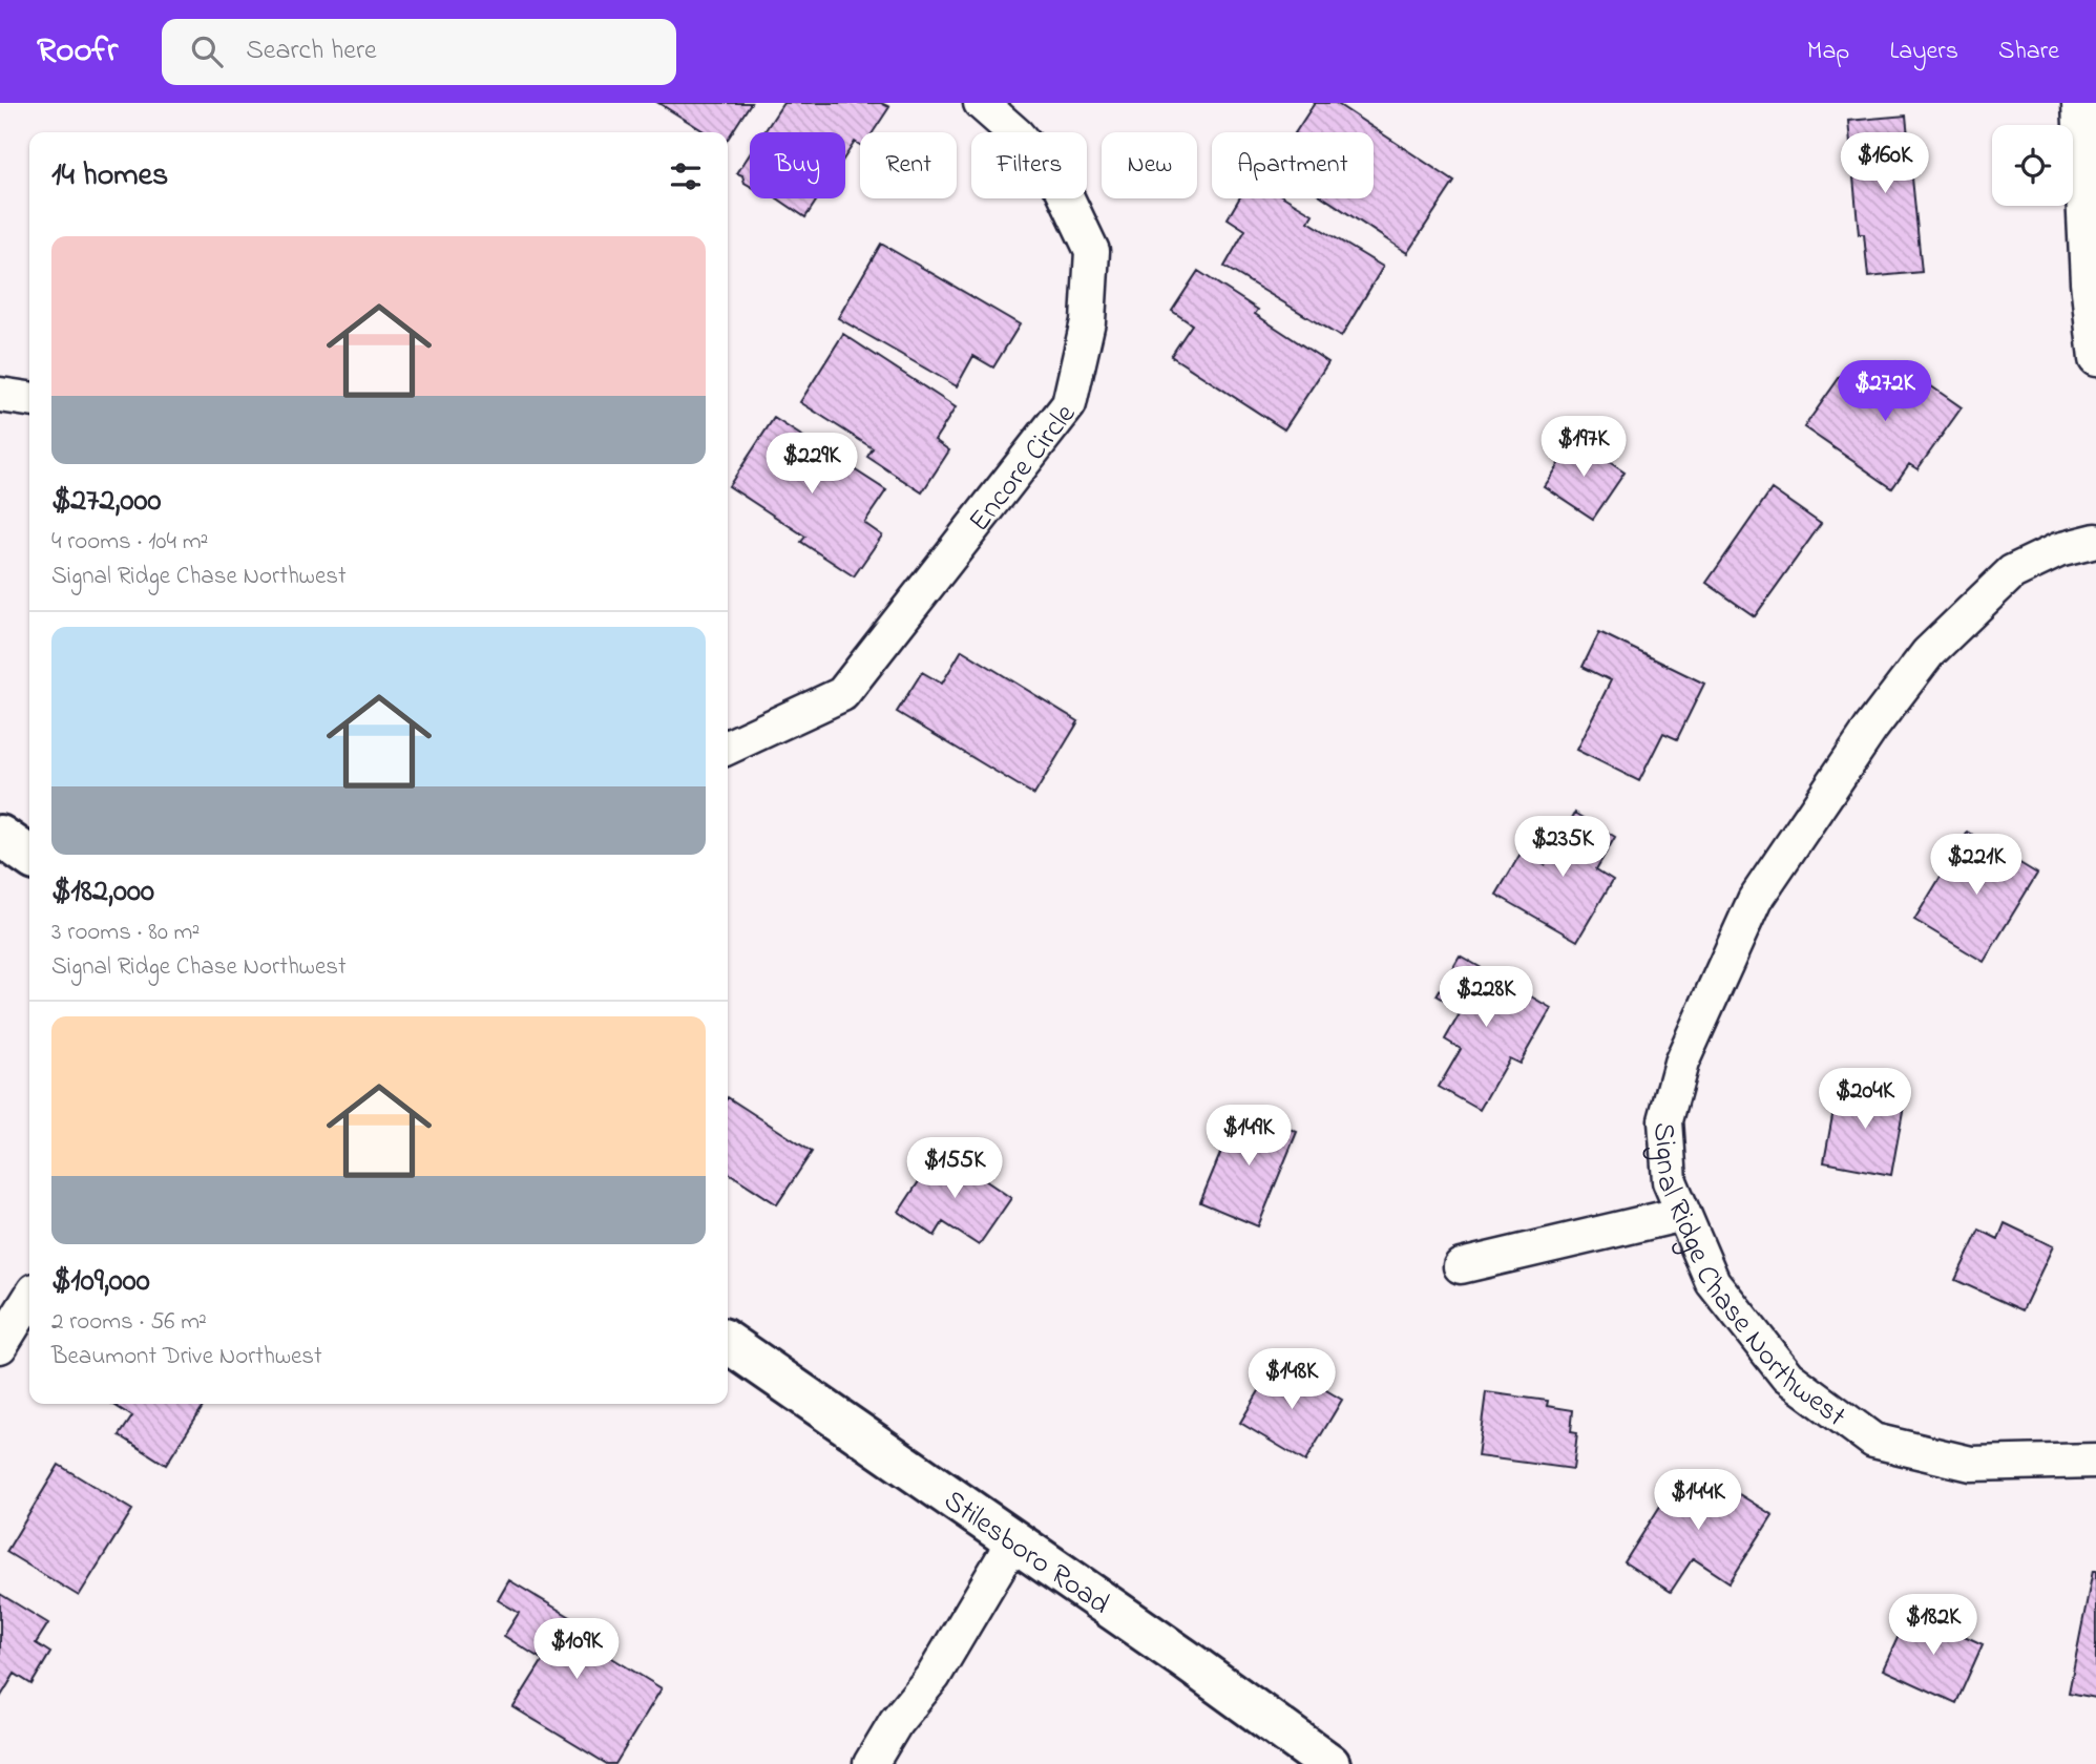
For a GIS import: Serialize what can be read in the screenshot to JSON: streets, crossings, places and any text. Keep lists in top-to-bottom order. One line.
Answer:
{"streets":{"main road":["Stilesboro Road"],"street":["Encore Circle","Signal Ridge Chase Northwest"]},"page":{"header":"Roofr","search":"Search here","nav":["Map","Layers","Share"],"price":["$160K","$272K","$197K","$229K","$235K","$221K","$228K","$204K","$149K","$155K","$148K","$144K","$182K","$109K"],"chip":["Buy","Rent","Filters","New","Apartment"],"heading":"14 homes","list":[{"name":"$272,000","note":"4 rooms · 104 m² · Signal Ridge Chase Northwest"},{"name":"$182,000","note":"3 rooms · 80 m² · Signal Ridge Chase Northwest"},{"name":"$109,000","note":"2 rooms · 56 m² · Beaumont Drive Northwest"}]}}
